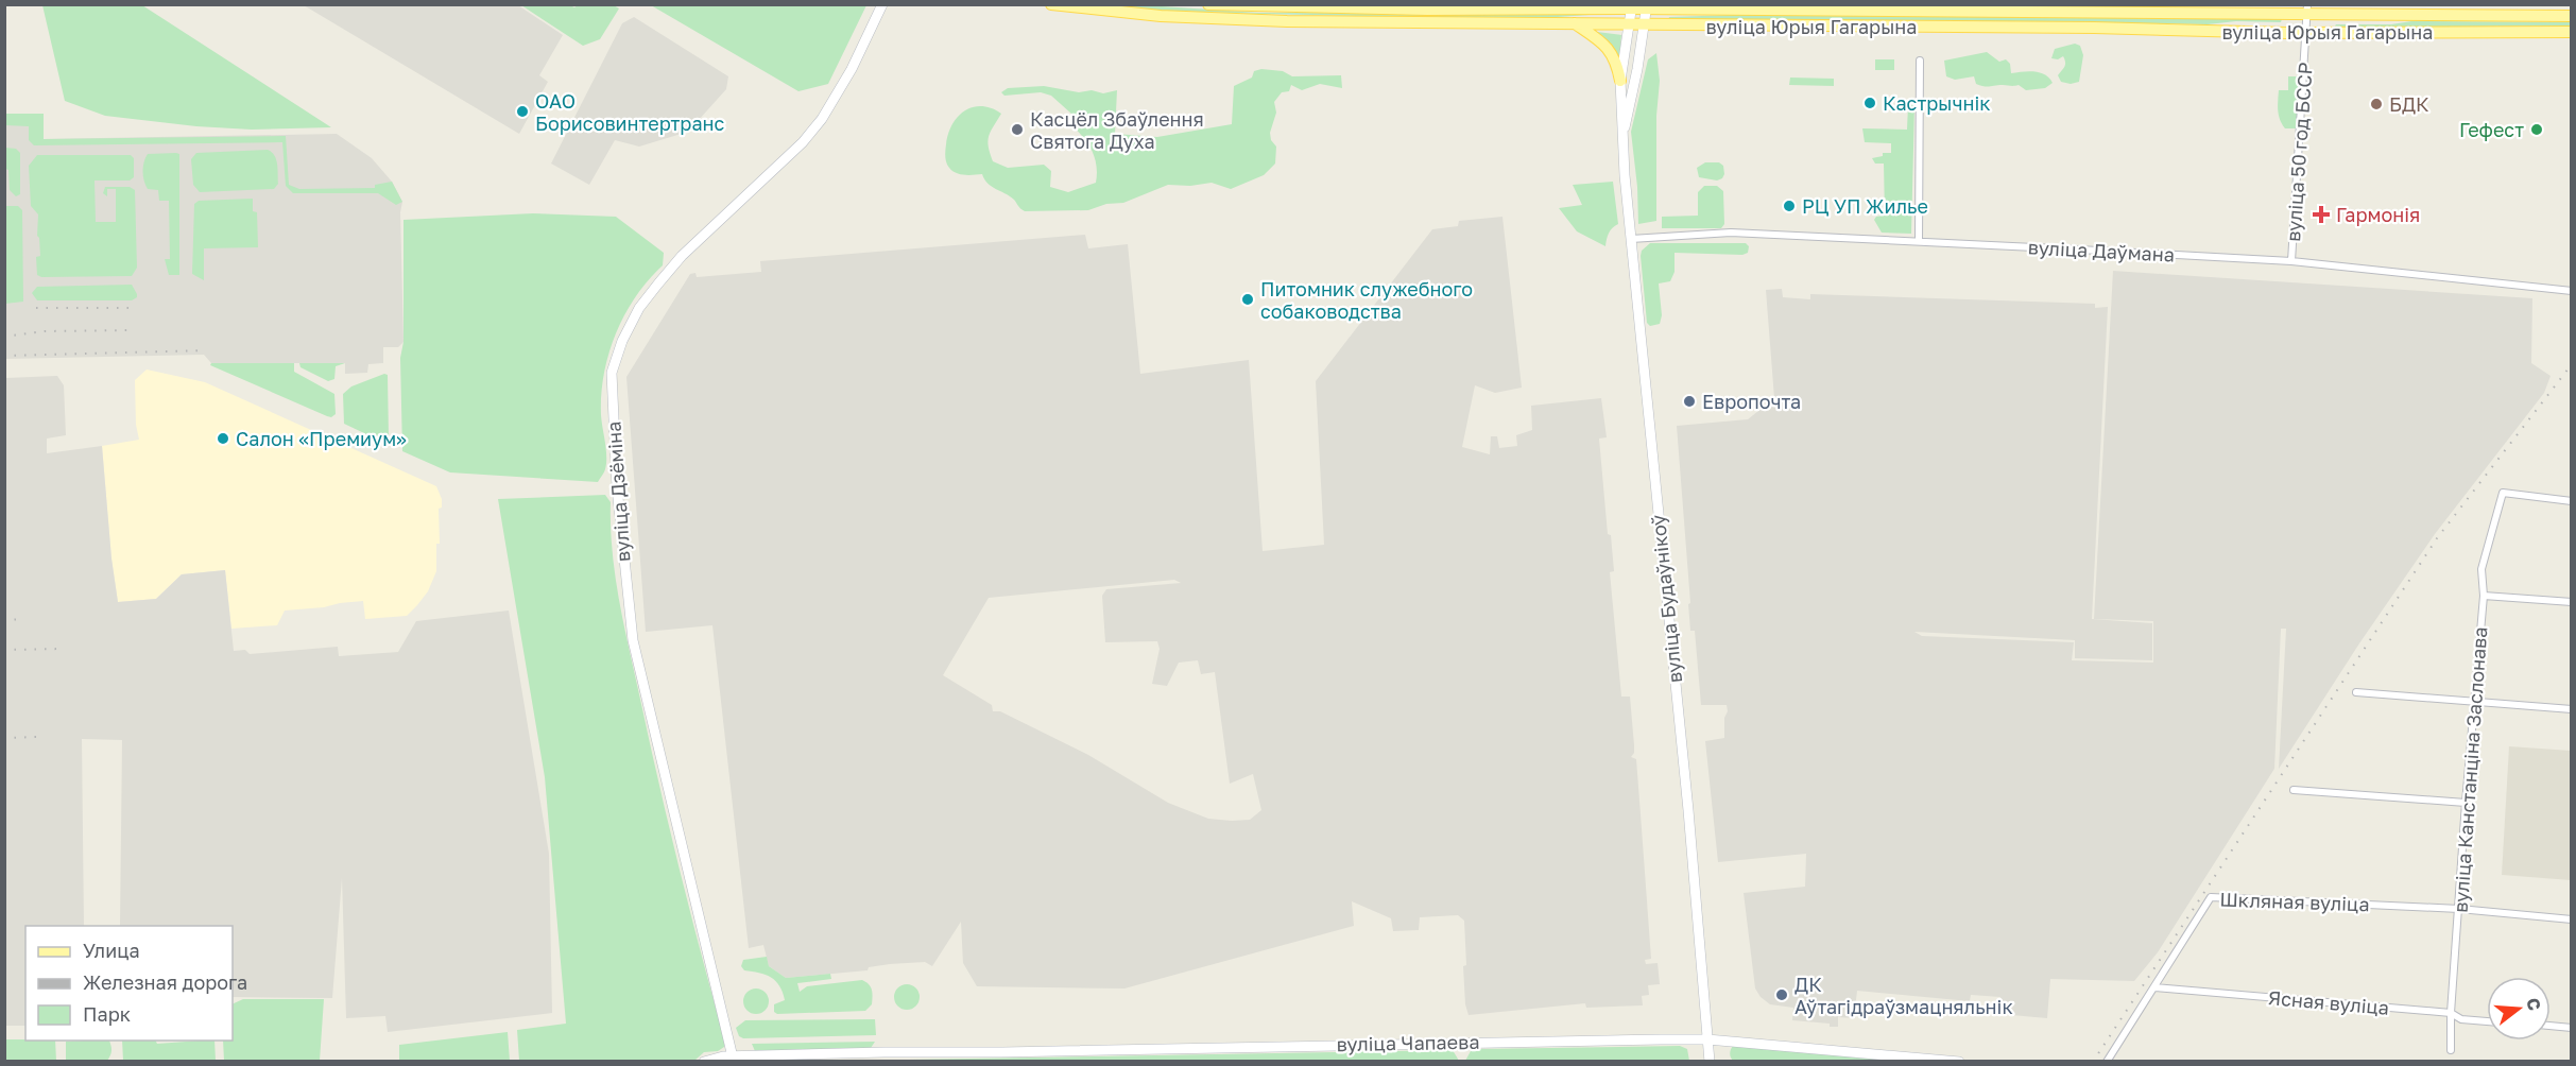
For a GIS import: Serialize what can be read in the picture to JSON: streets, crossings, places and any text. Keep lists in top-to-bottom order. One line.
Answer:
{"streets":{"main road":["вуліца Юрыя Гагарына","вуліца Дзёміна","вуліца Будаўнікоў","вуліца Чапаева"],"street":["вуліца 50 год БССР","вуліца Даўмана","вуліца Канстанціна Заслонава","Шкляная вуліца","Ясная вуліца"]},"crossings":[["вуліца Юрыя Гагарына","вуліца 50 год БССР"],["вуліца Юрыя Гагарына","вуліца Будаўнікоў"],["вуліца 50 год БССР","вуліца Даўмана"],["вуліца Даўмана","вуліца Будаўнікоў"],["вуліца Дзёміна","вуліца Чапаева"],["вуліца Будаўнікоў","вуліца Чапаева"],["вуліца Канстанціна Заслонава","Шкляная вуліца"],["вуліца Канстанціна Заслонава","Ясная вуліца"],["Шкляная вуліца","Ясная вуліца"]],"places":{"other":["Кастрычнік","БДК","ОАО Борисовинтертранс","Касцёл Збаўлення Святога Духа","Гефест","РЦ УП Жилье","Питомник служебного собаководства","Европочта","Салон «Премиум»","ДК Аўтагідраўзмацняльнік"],"health":["Гармонія"]},"legend":["Улица","Железная дорога","Парк"],"north":"right"}
